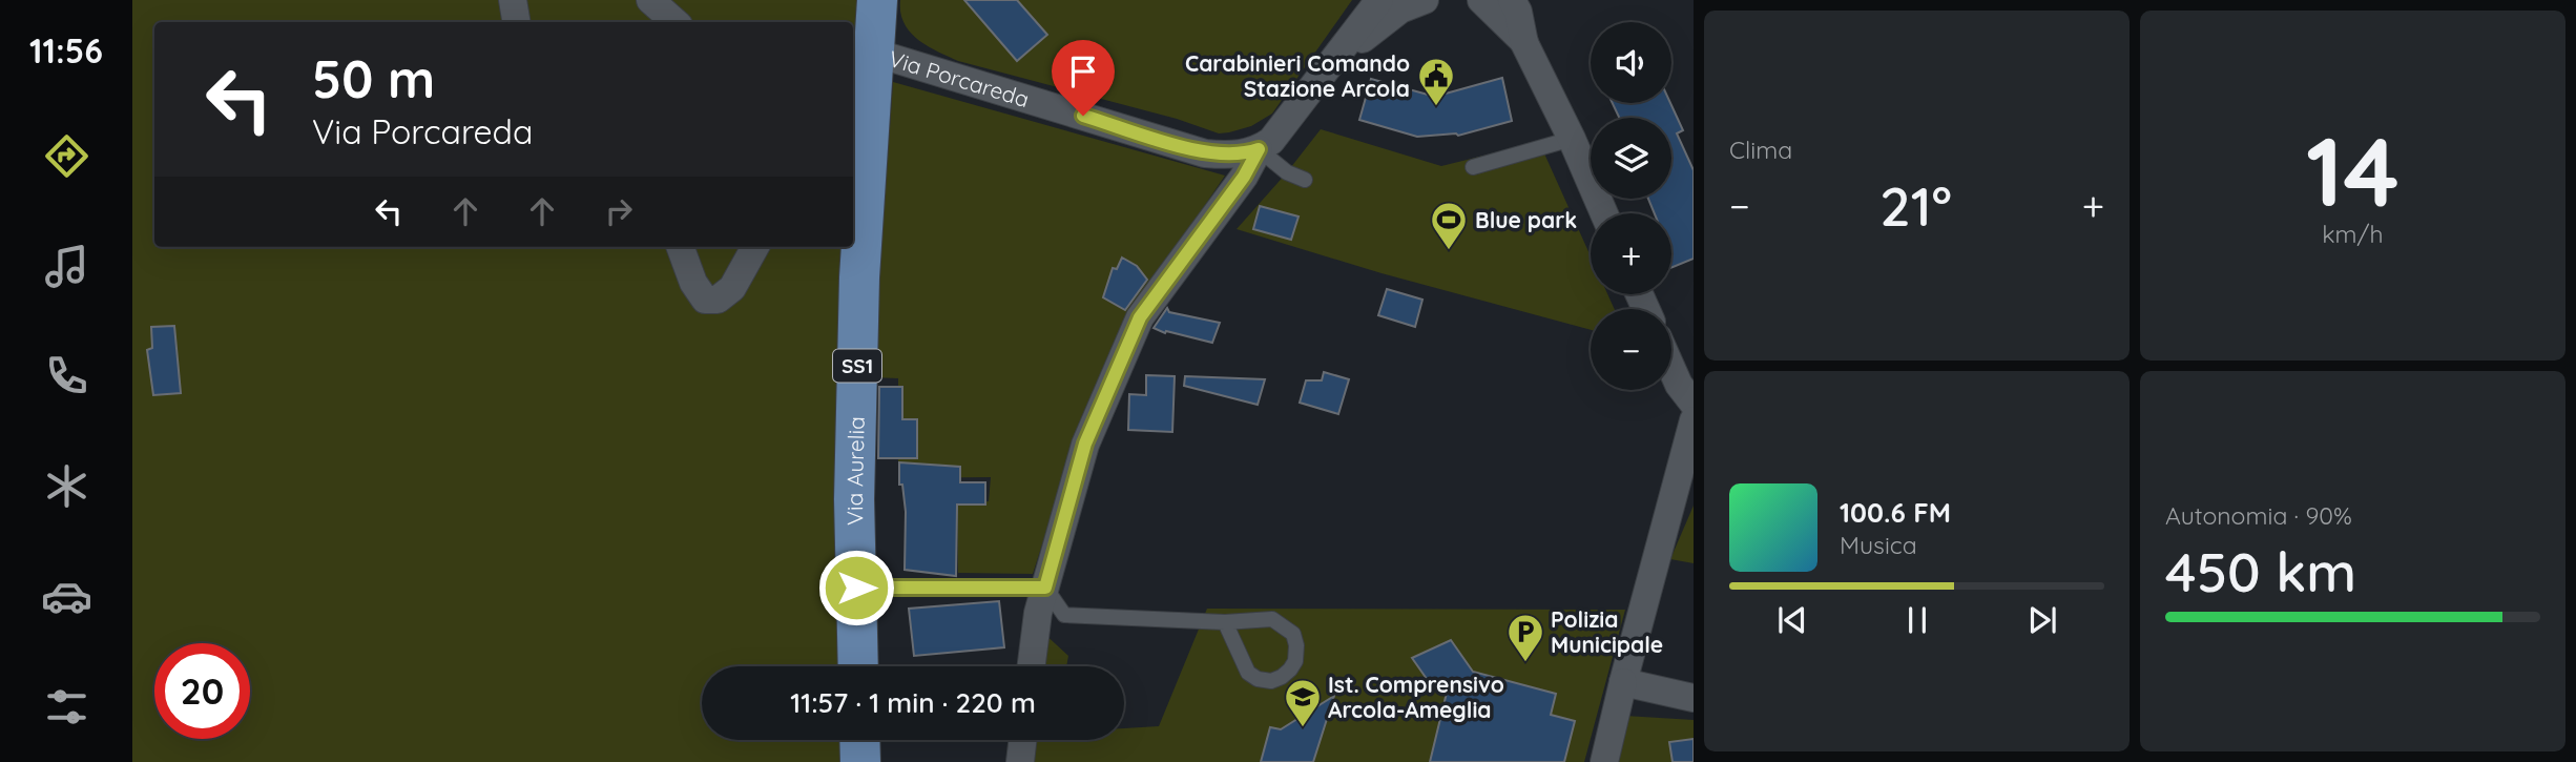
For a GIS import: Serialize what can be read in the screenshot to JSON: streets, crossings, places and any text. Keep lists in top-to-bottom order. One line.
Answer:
{"streets":{"main road":["SS1","Via Aurelia"],"street":["Via Porcareda"]},"crossings":[["Via Porcareda","Via Aurelia"]],"places":{"public building":["Carabinieri Comando Stazione Arcola"],"sports":["Blue park"],"parking":["Polizia Municipale"],"school or university":["Ist. Comprensivo Arcola-Ameglia"]},"page":{"tabs":"11:56","tile":["Clima",["14","km/h"],["Autonomia · 90%","450 km"]],"map_buttons":["+","−"],"turn":["50 m","Via Porcareda"],"heat":["−","21°","+"],"song":["100.6 FM","Musica"],"limit":"20","trip":"11:57 · 1 min · 220 m"}}
